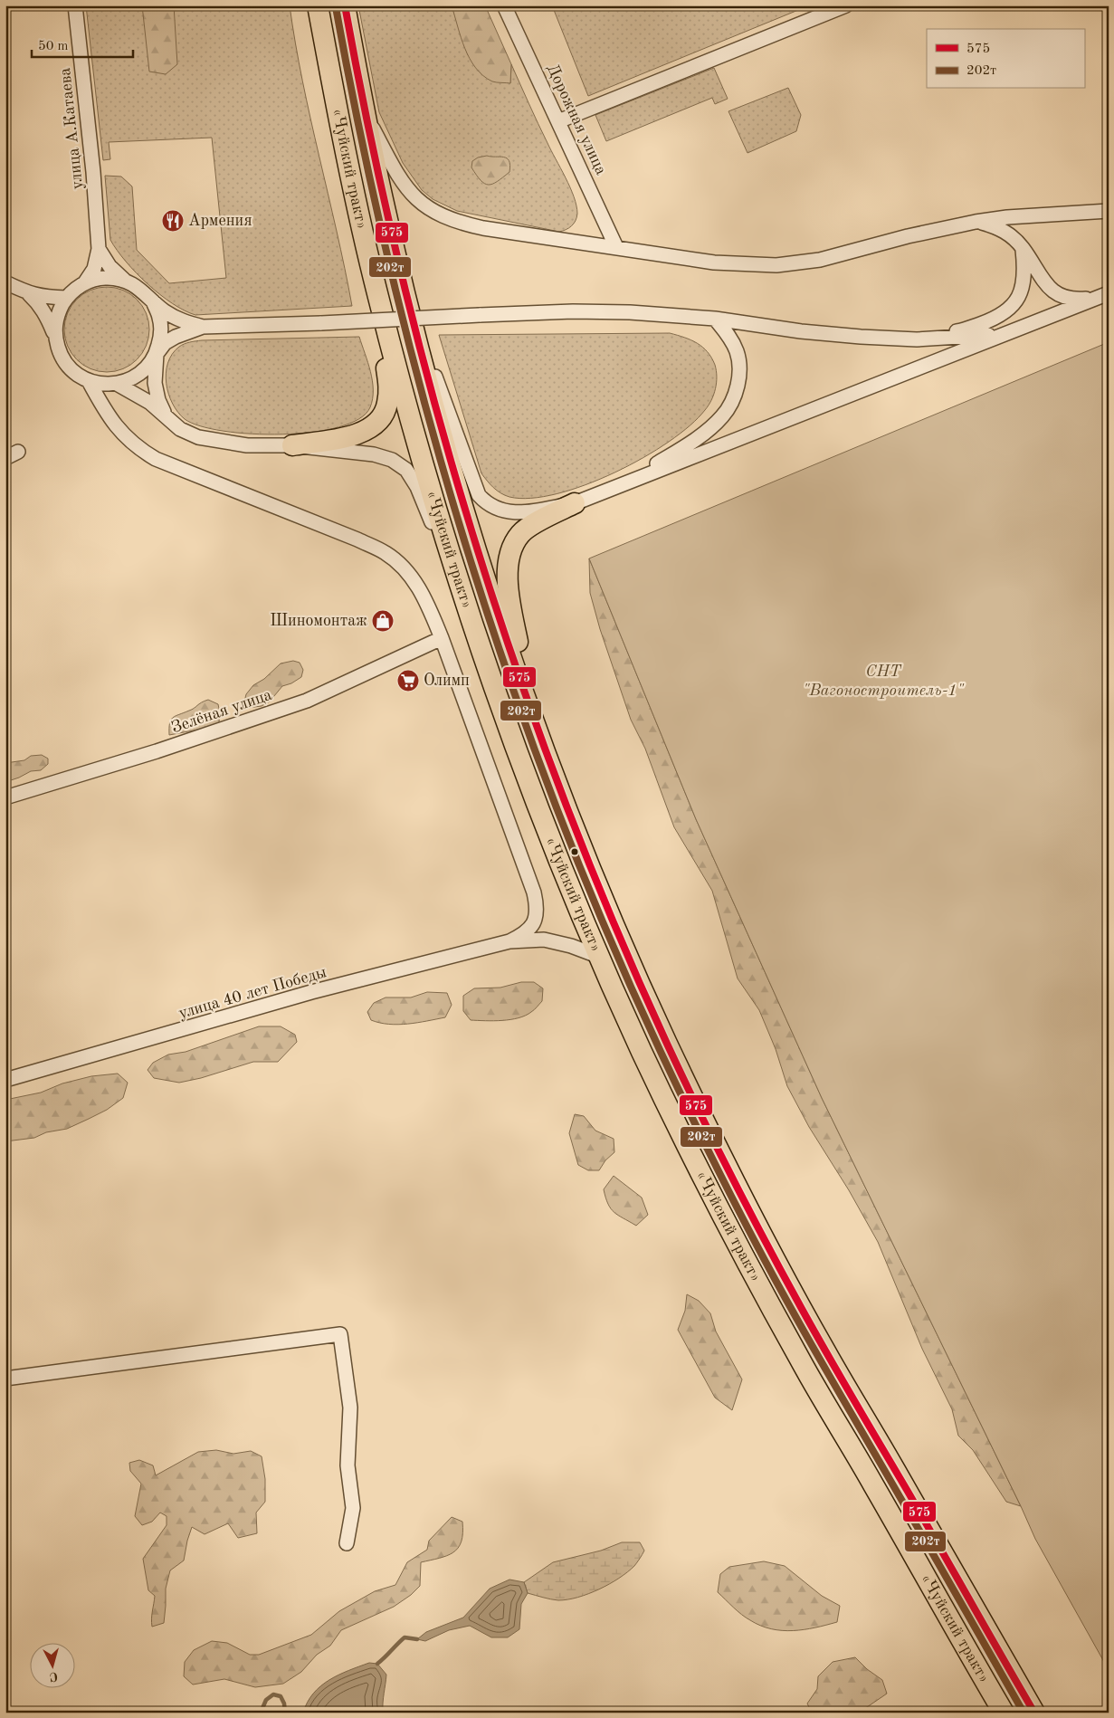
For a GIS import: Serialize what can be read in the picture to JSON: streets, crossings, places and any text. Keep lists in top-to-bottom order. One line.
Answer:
{"streets":{"highway":["«Чуйский тракт»"],"street":["Дорожная улица","улица А.Катаева","Зелёная улица","улица 40 лет Победы"]},"parks":["СНТ \"Вагоностроитель-1\""],"places":{"restaurant":["Армения"],"shop":["Шиномонтаж"],"supermarket":["Олимп"]},"lines":["transit line 575","transit line 202т"],"legend":["575","202т"],"scale_bar":"50 m","north":"bottom"}
